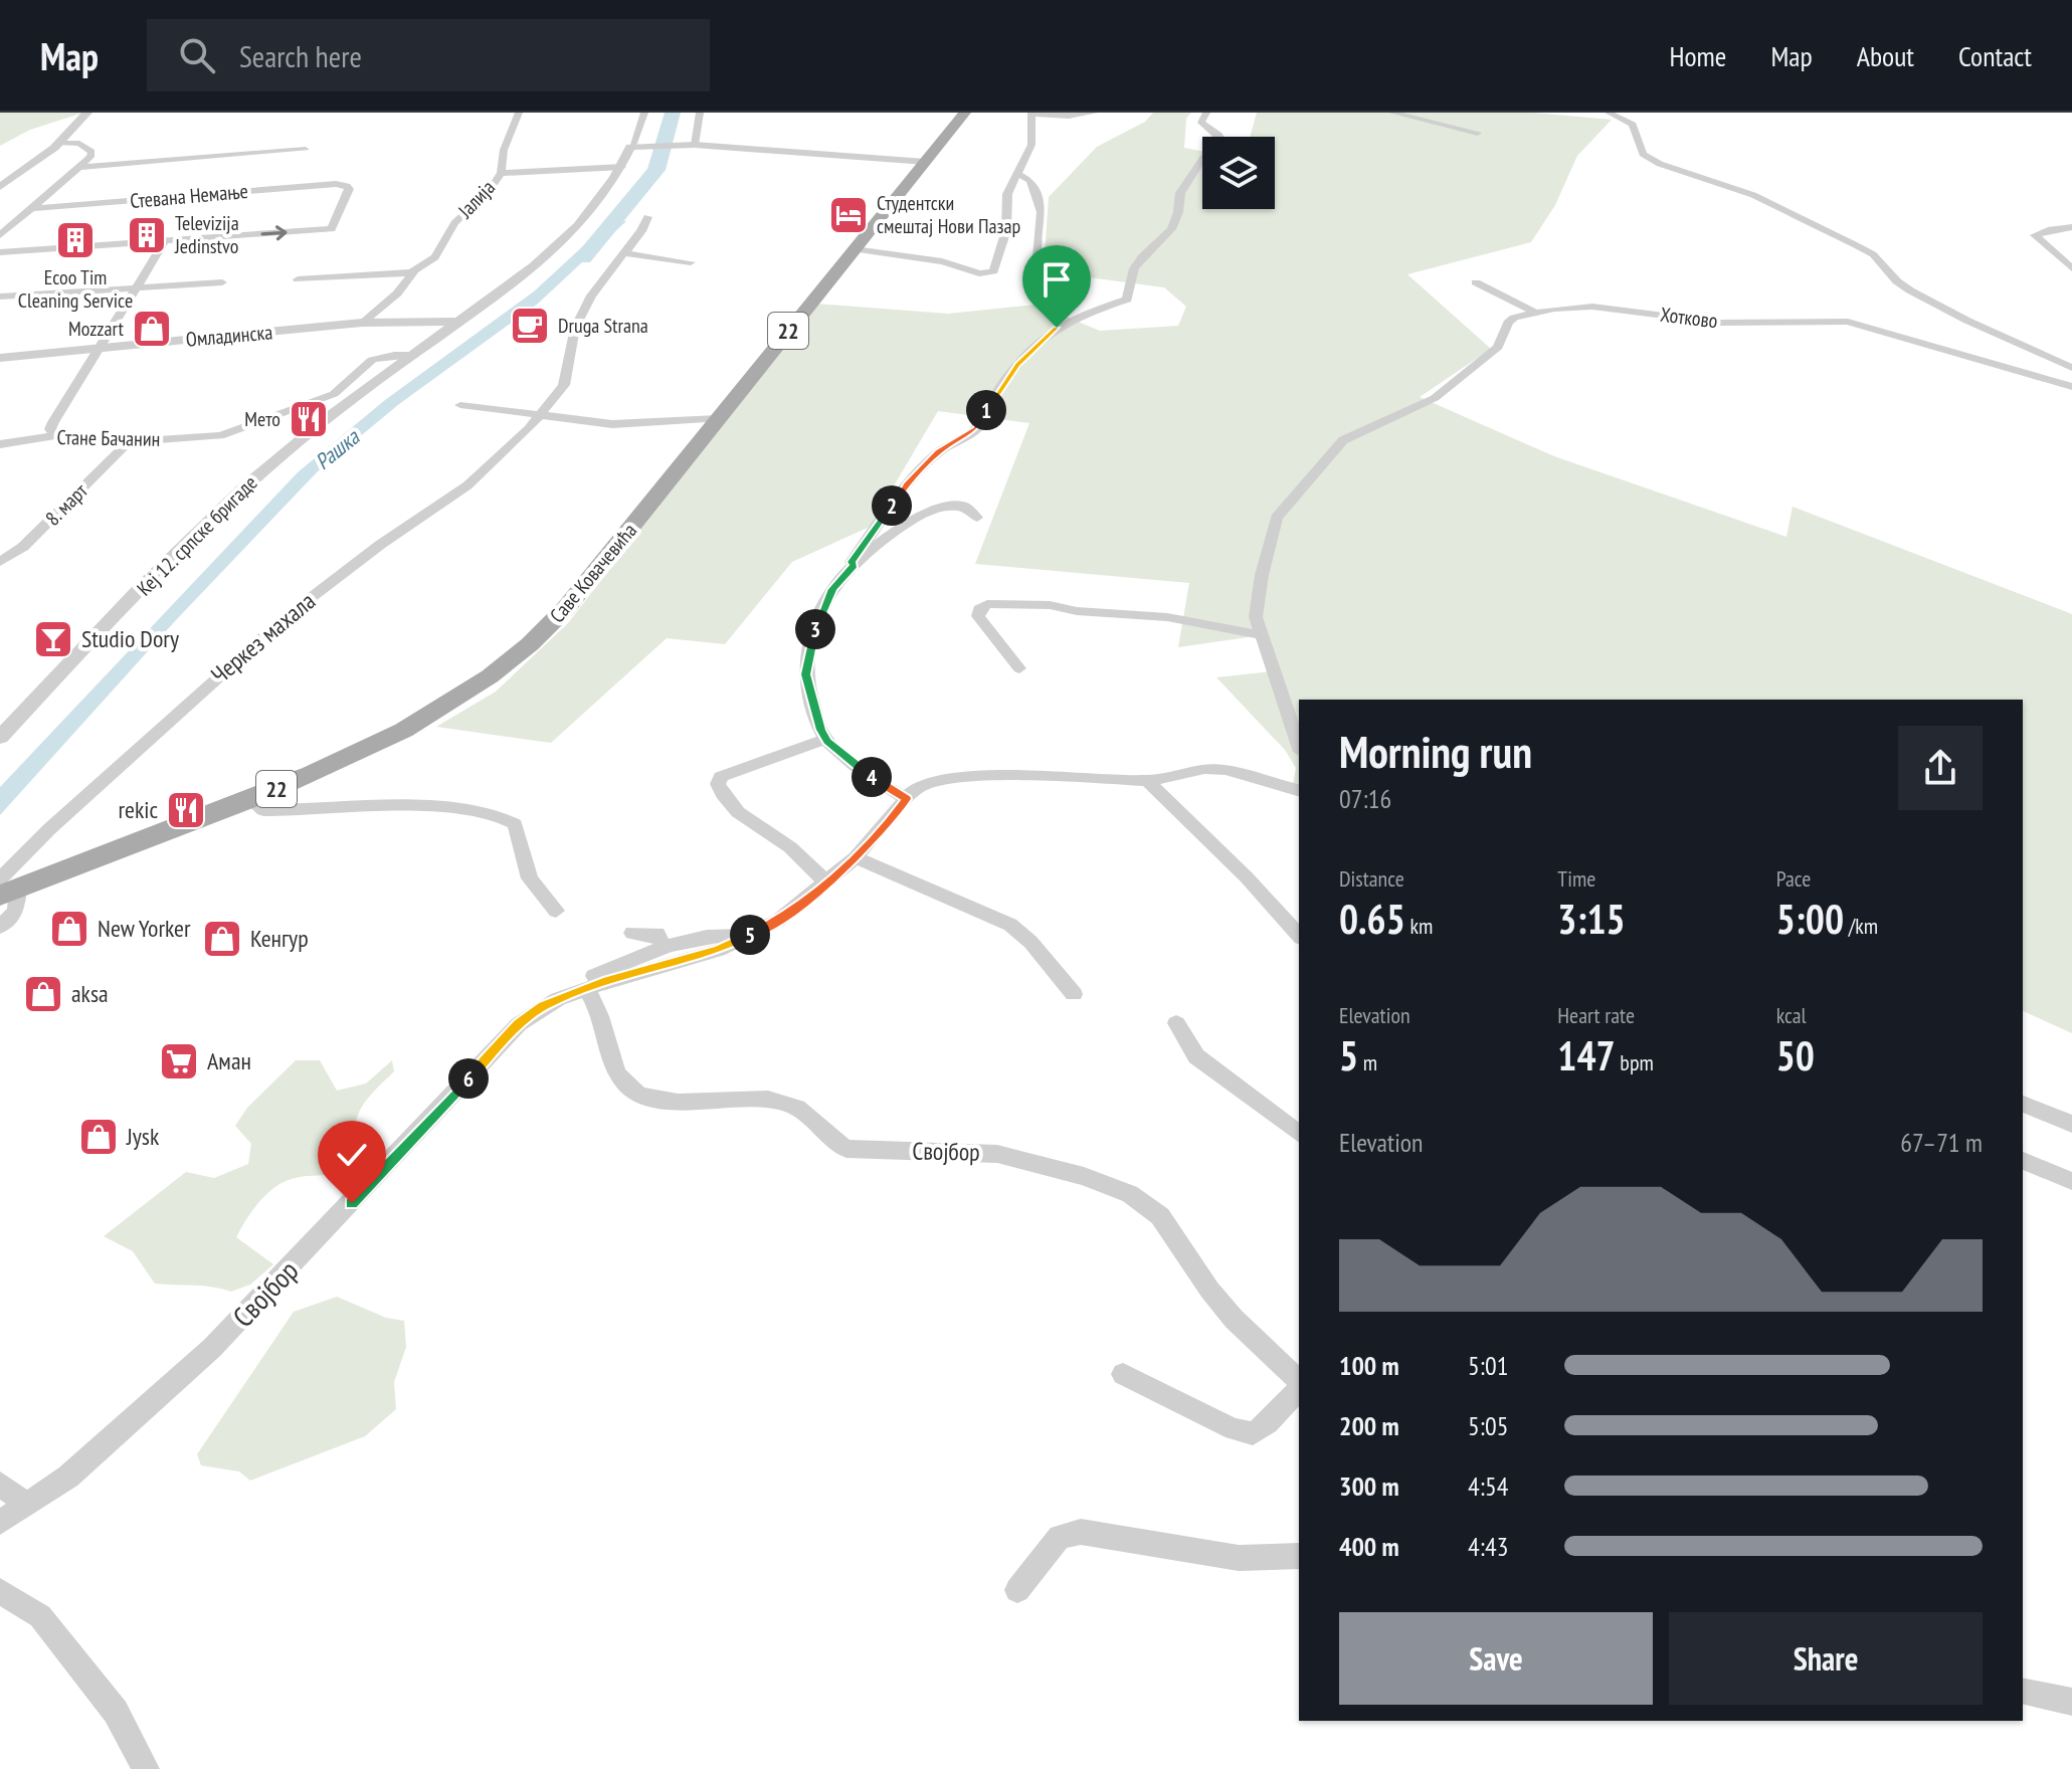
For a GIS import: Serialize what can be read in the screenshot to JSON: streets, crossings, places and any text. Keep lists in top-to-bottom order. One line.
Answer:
{"streets":{"main road":["22","Саве Ковачевића"],"street":["Стевана Немање","Јалија","Хотково","Омладинска","Стане Бачанин","8. март","Кеј 12. српске бригаде","Черкез махала","Својбор"]},"crossings":[["Јалија","Омладинска"],["Омладинска","Кеј 12. српске бригаде"],["Стане Бачанин","8. март"],["Стане Бачанин","Кеј 12. српске бригаде"],["Саве Ковачевића","Черкез махала"]],"water":["Рашка"],"places":{"hotel":["Студентски смештај Нови Пазар"],"building":["Televizija Jedinstvo","Ecoo Tim Cleaning Service"],"cafe":["Druga Strana"],"shop":["Mozzart","New Yorker","Кенгур","aksa","Jysk"],"restaurant":["Мето","rekic"],"bar":["Studio Dory"],"supermarket":["Аман"]},"page":{"header":"Map","search":"Search here","nav":["Home","Map","About","Contact"],"pins":["1","2","3","4","5","6"],"heading":["Morning run","07:16"],"stats":[["Distance","0.65 km"],["Time","3:15"],["Pace","5:00 /km"],["Elevation","5 m"],["Heart rate","147 bpm"],["kcal","50"]],"chart":["Elevation","67–71 m"],"list":[{"name":"100 m","note":"5:01"},{"name":"200 m","note":"5:05"},{"name":"300 m","note":"4:54"},{"name":"400 m","note":"4:43"}],"buttons":["Save","Share"]}}
